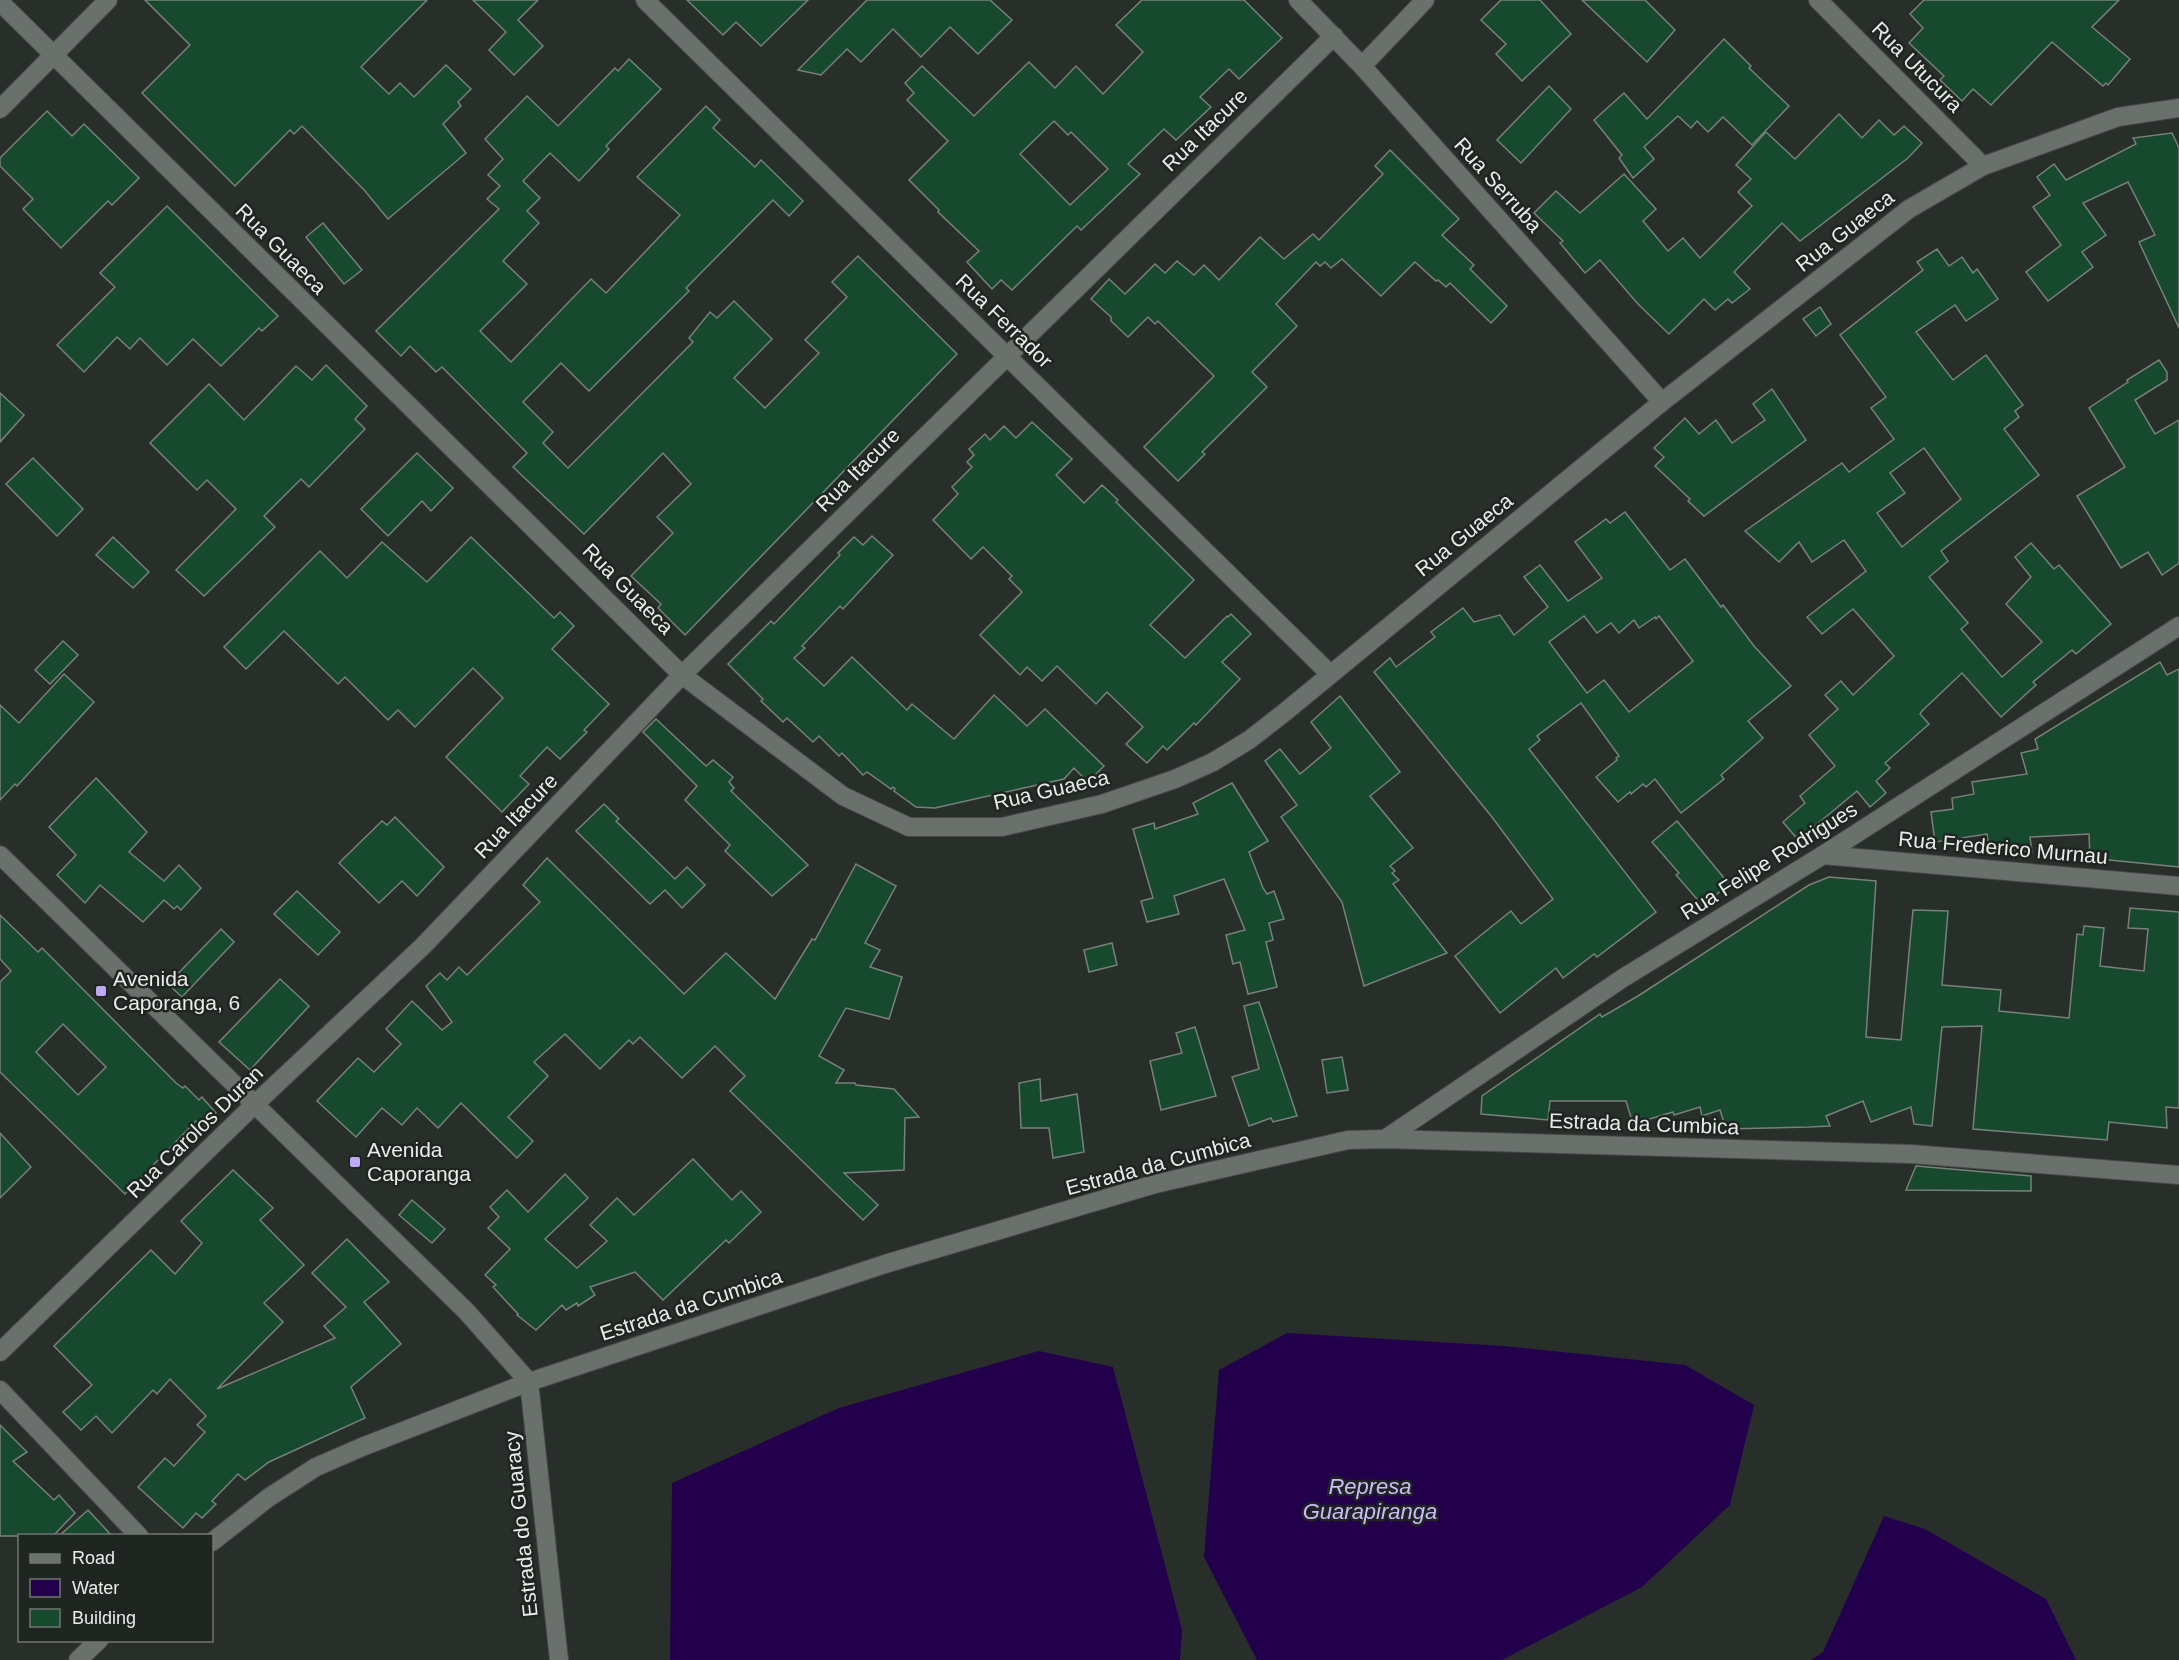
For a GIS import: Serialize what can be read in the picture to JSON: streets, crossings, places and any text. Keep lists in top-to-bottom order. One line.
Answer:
{"streets":{"street":["Rua Utucura","Rua Itacure","Rua Serruba","Rua Guaeca","Rua Ferrador","Rua Frederico Murnau","Rua Felipe Rodrigues","Estrada da Cumbica","Rua Carolos Duran","Estrada do Guaracy"]},"crossings":[["Rua Utucura","Rua Guaeca"],["Rua Itacure","Rua Serruba"],["Rua Itacure","Rua Guaeca"],["Rua Itacure","Rua Ferrador"],["Rua Itacure","Rua Carolos Duran"],["Rua Serruba","Rua Guaeca"],["Rua Guaeca","Rua Ferrador"],["Rua Frederico Murnau","Rua Felipe Rodrigues"],["Rua Felipe Rodrigues","Estrada da Cumbica"],["Estrada da Cumbica","Estrada do Guaracy"]],"water":["Represa Guarapiranga"],"places":{"transit":["Avenida Caporanga, 6","Avenida Caporanga"]},"legend":["Road","Water","Building"]}
